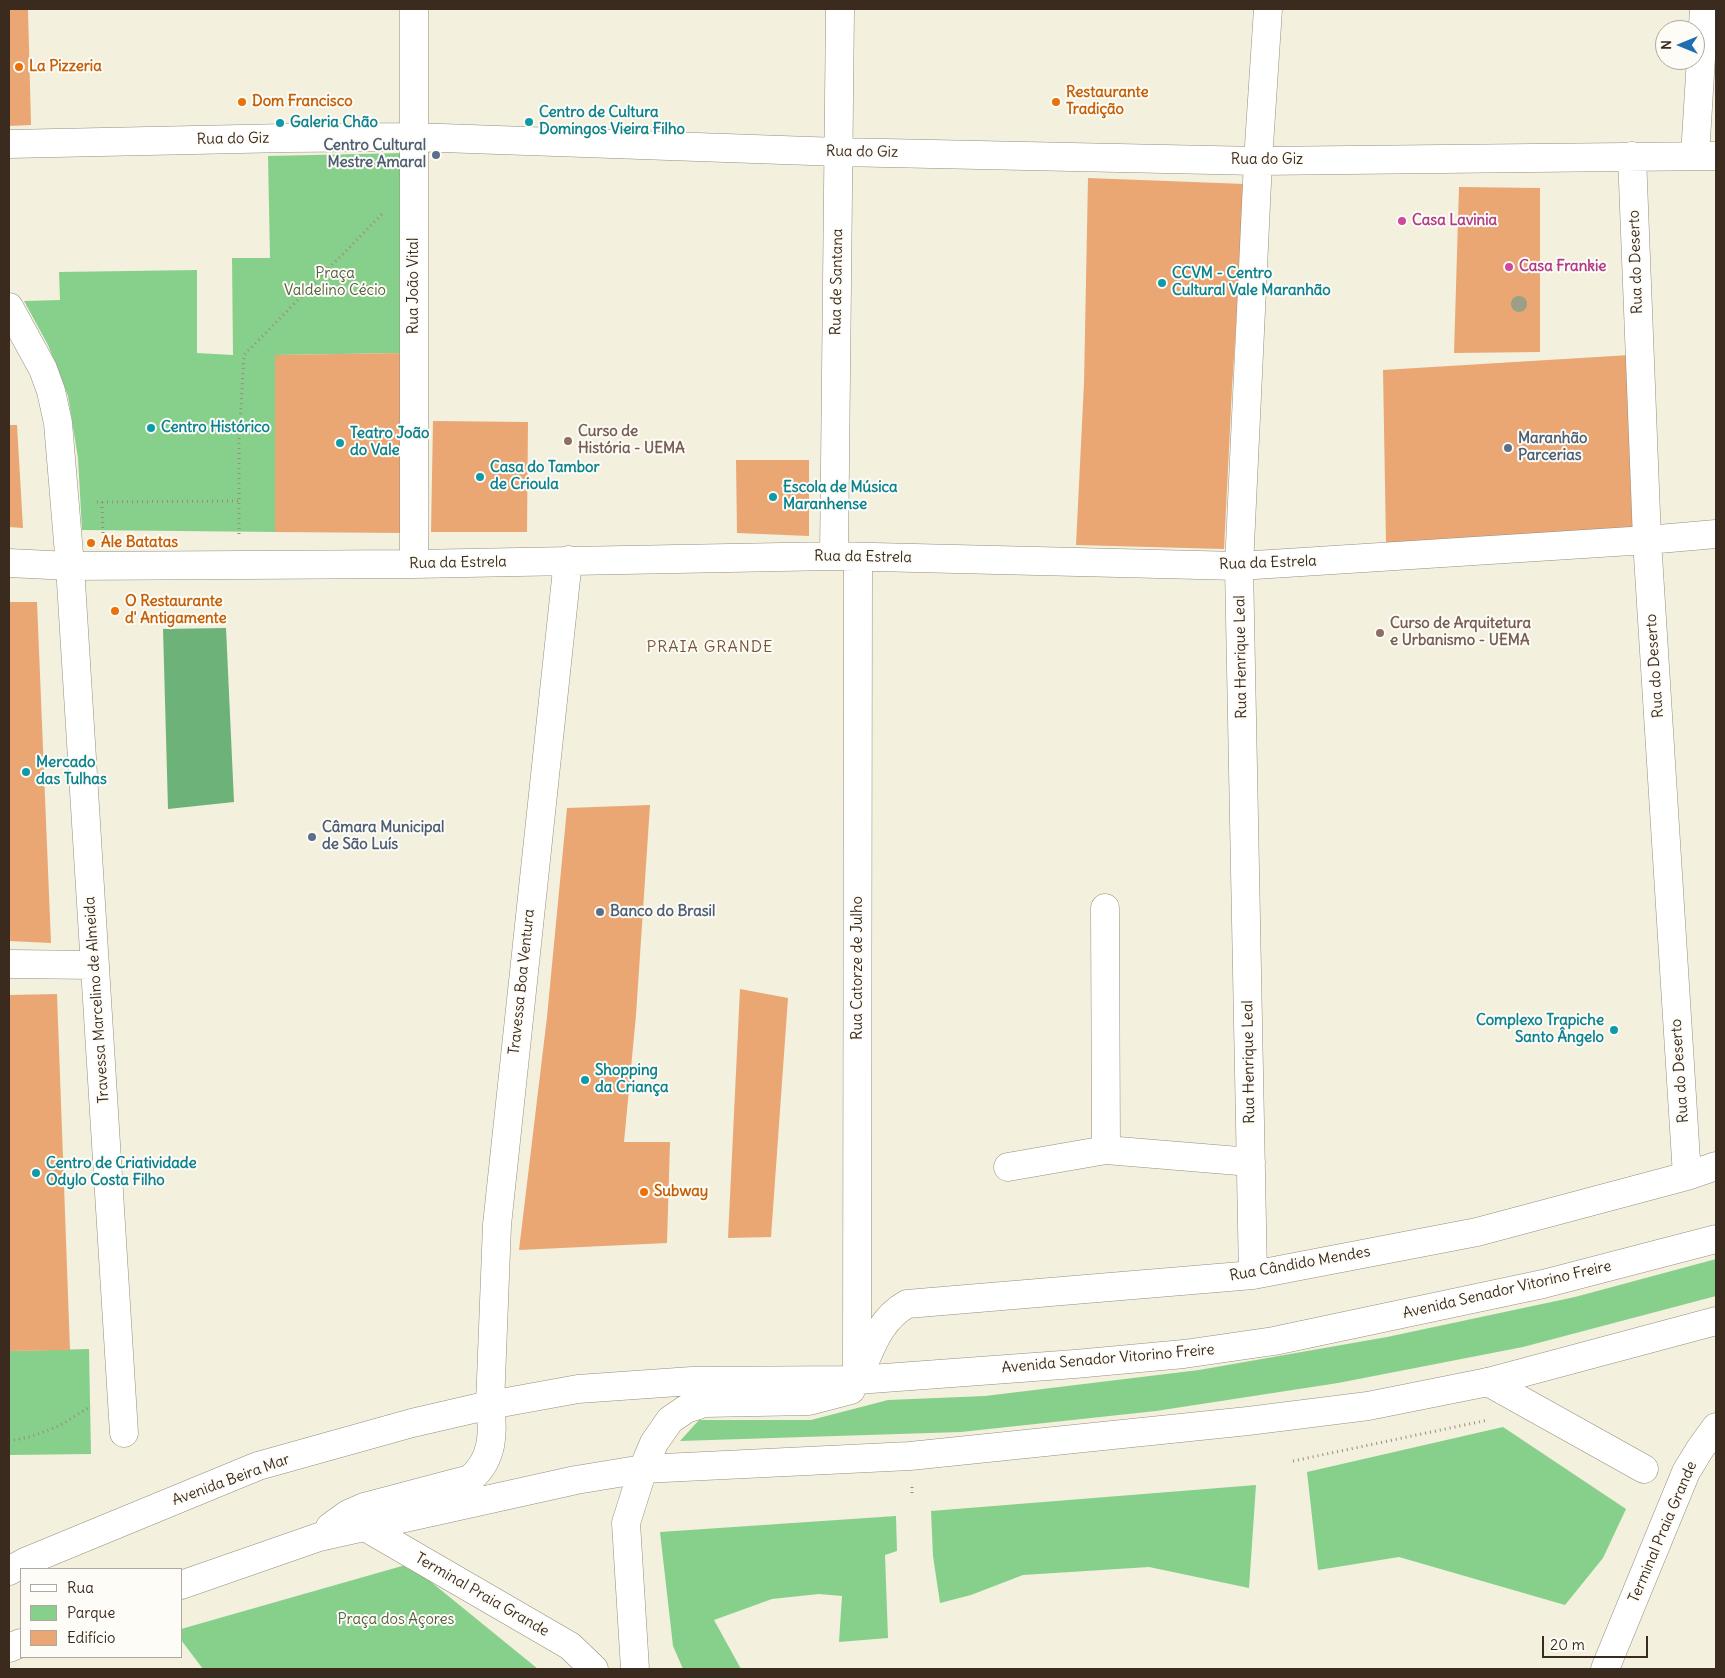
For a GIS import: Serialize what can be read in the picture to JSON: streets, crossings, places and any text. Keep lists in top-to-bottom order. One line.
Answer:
{"streets":{"street":["Rua do Giz","Rua do Deserto","Rua de Santana","Rua João Vital","Rua da Estrela","Rua Henrique Leal","Rua Catorze de Julho","Travessa Boa Ventura","Travessa Marcelino de Almeida","Rua Cândido Mendes","Avenida Senador Vitorino Freire","Avenida Beira Mar","Terminal Praia Grande"]},"crossings":[["Rua do Giz","Rua do Deserto"],["Rua do Giz","Rua de Santana"],["Rua do Giz","Rua João Vital"],["Rua do Giz","Rua Henrique Leal"],["Rua do Deserto","Rua da Estrela"],["Rua do Deserto","Rua Cândido Mendes"],["Rua de Santana","Rua da Estrela"],["Rua de Santana","Rua Catorze de Julho"],["Rua João Vital","Rua da Estrela"],["Rua da Estrela","Rua Henrique Leal"],["Rua da Estrela","Rua Catorze de Julho"],["Rua da Estrela","Travessa Boa Ventura"],["Rua da Estrela","Travessa Marcelino de Almeida"],["Rua Henrique Leal","Rua Cândido Mendes"],["Rua Catorze de Julho","Rua Cândido Mendes"],["Rua Catorze de Julho","Avenida Senador Vitorino Freire"],["Travessa Boa Ventura","Avenida Senador Vitorino Freire"],["Travessa Boa Ventura","Avenida Beira Mar"],["Rua Cândido Mendes","Avenida Senador Vitorino Freire"],["Avenida Senador Vitorino Freire","Avenida Beira Mar"]],"districts":["PRAIA GRANDE"],"parks":["Praça Valdelino Cécio","Praça dos Açores"],"places":["La Pizzeria","Dom Francisco","Restaurante Tradição","Centro de Cultura Domingos Vieira Filho","Galeria Chão","Centro Cultural Mestre Amaral","Casa Lavinia","Casa Frankie","CCVM - Centro Cultural Vale Maranhão","Centro Histórico","Curso de História - UEMA","Teatro João do Vale","Maranhão Parcerias","Casa do Tambor de Crioula","Escola de Música Maranhense","Ale Batatas","O Restaurante d' Antigamente","Curso de Arquitetura e Urbanismo - UEMA","Mercado das Tulhas","Câmara Municipal de São Luís","Banco do Brasil","Complexo Trapiche Santo Ângelo","Shopping da Criança","Centro de Criatividade Odylo Costa Filho","Subway"],"legend":["Rua","Parque","Edifício"],"scale_bar":"20 m","north":"left"}
